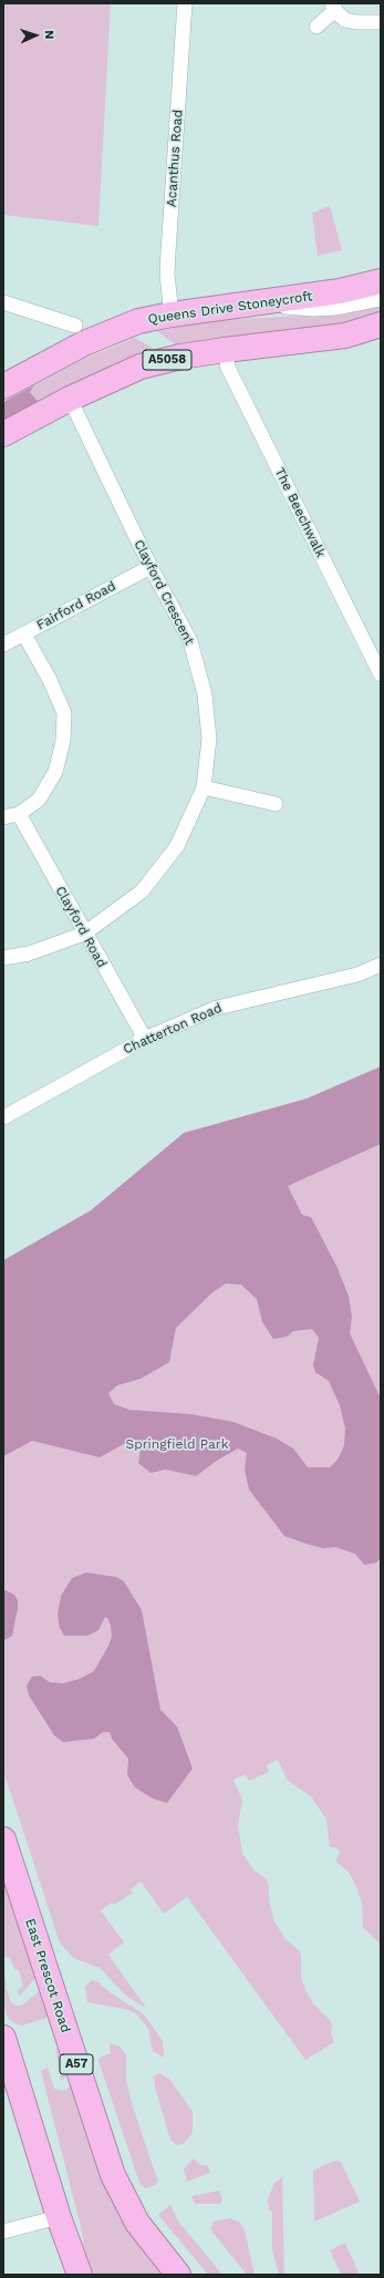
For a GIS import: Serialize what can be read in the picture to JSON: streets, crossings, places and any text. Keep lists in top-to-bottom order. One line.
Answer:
{"streets":{"highway":["Queens Drive Stoneycroft","A5058","East Prescot Road","A57"],"street":["Acanthus Road","The Beechwalk","Clayford Crescent","Fairford Road","Clayford Road","Chatterton Road"]},"crossings":[["Acanthus Road","Queens Drive Stoneycroft"],["A5058","The Beechwalk"],["A5058","Clayford Crescent"],["Clayford Crescent","Fairford Road"],["Clayford Crescent","Clayford Road"],["Clayford Road","Chatterton Road"]],"parks":["Springfield Park"],"north":"right"}
